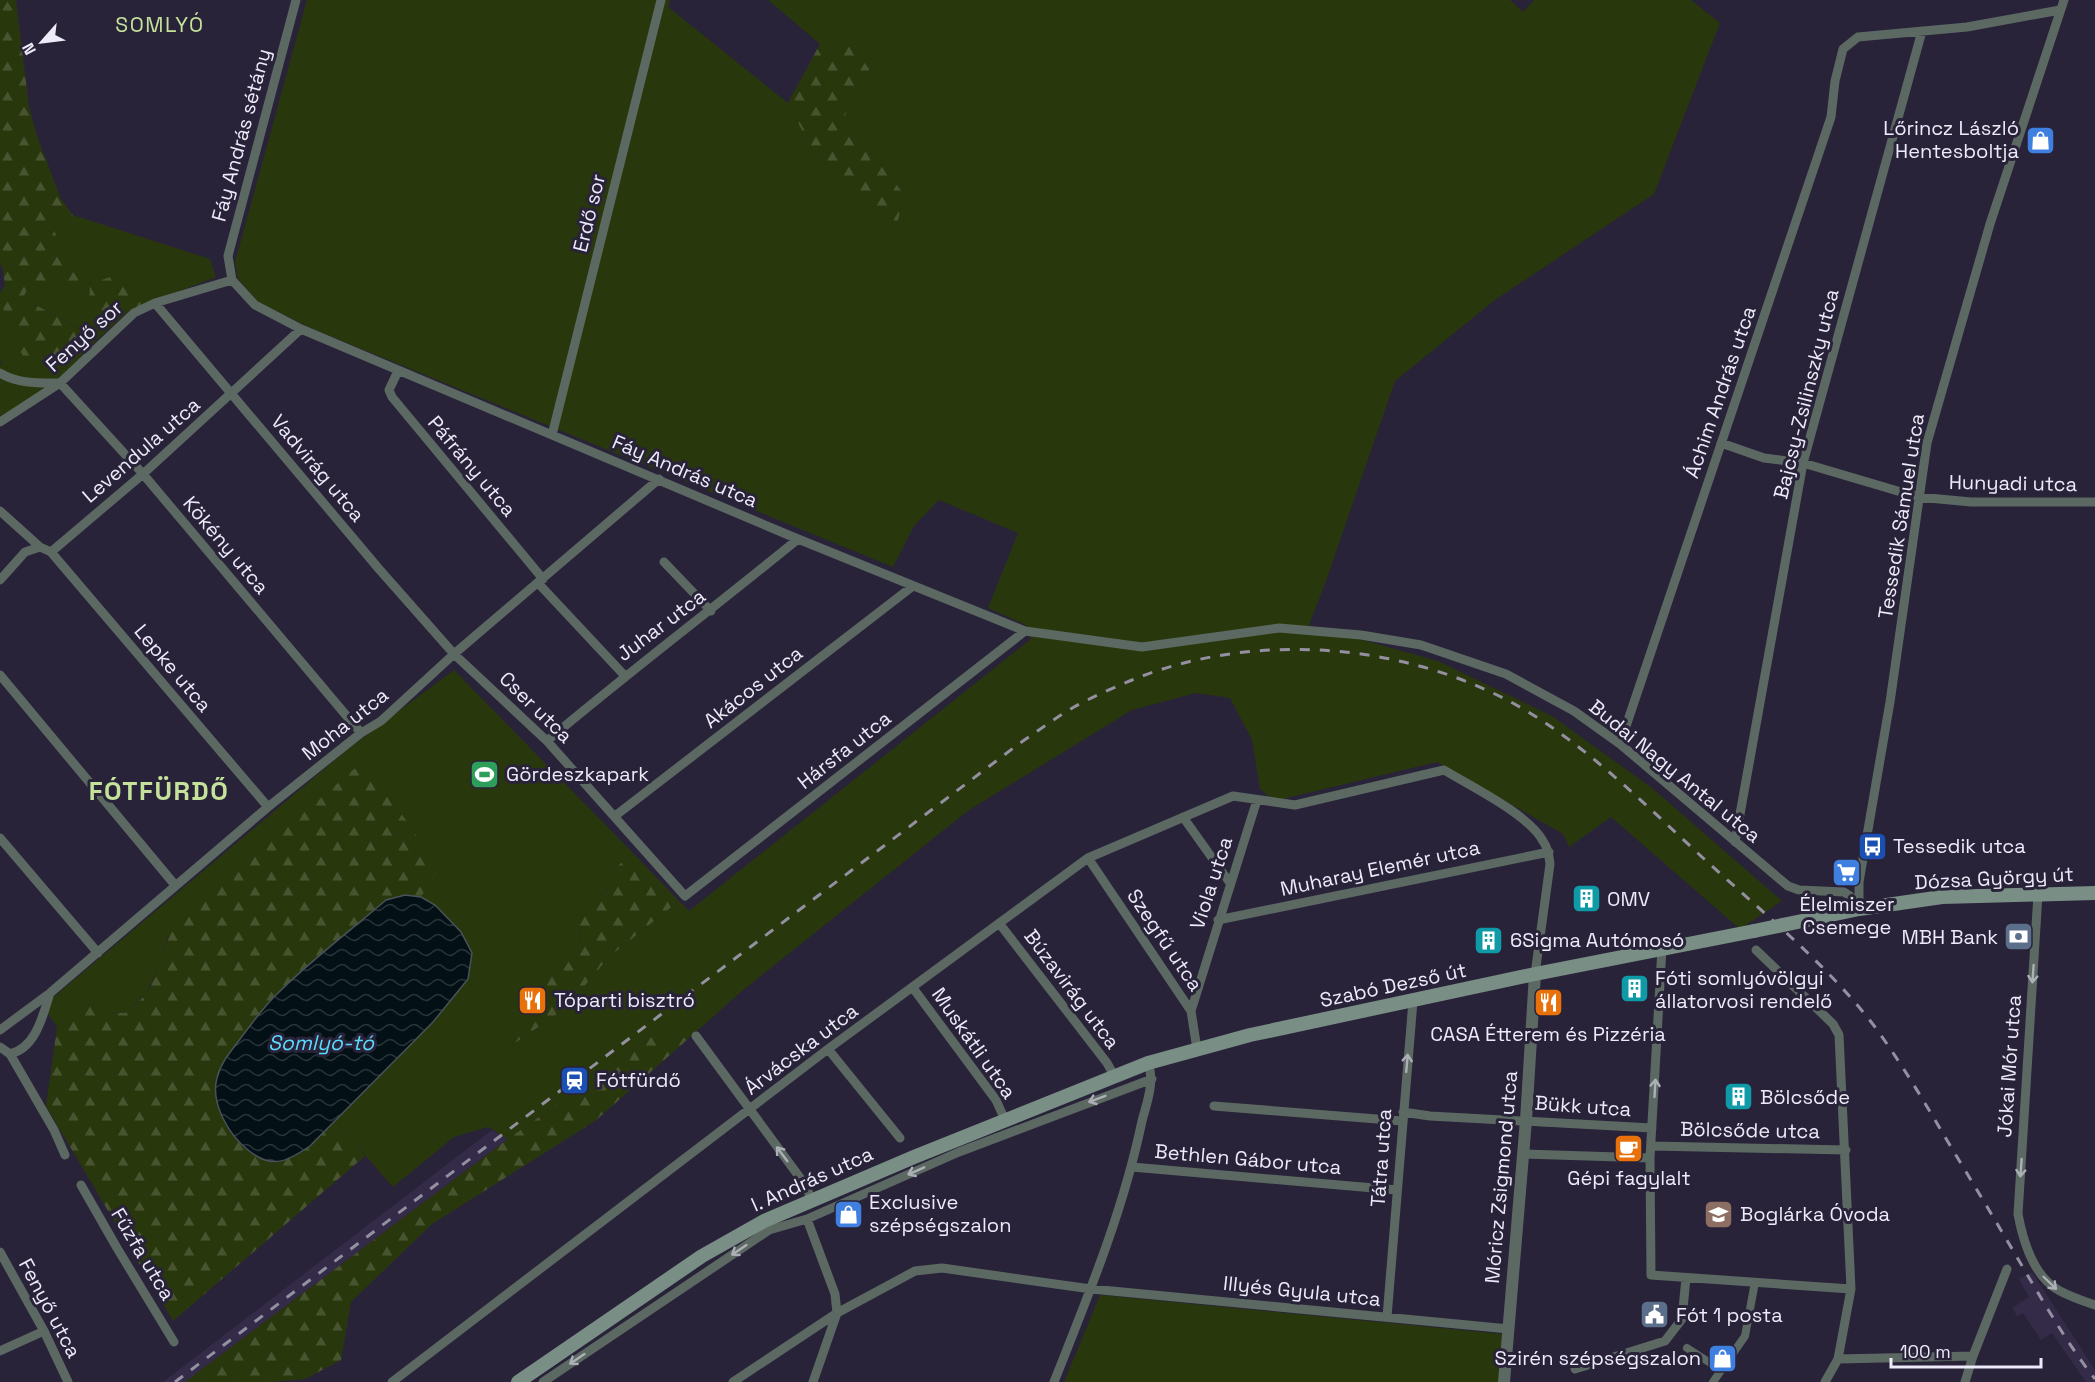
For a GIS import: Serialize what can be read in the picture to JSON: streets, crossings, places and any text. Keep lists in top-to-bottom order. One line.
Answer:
{"streets":{"main road":["Dózsa György út","Szabó Dezső út","I. András utca"],"street":["Fáy András sétány","Erdő sor","Fenyő sor","Áchim András utca","Bajcsy-Zsilinszky utca","Levendula utca","Páfrány utca","Vadvirág utca","Fáy András utca","Hunyadi utca","Tessedik Sámuel utca","Kökény utca","Juhar utca","Lepke utca","Akácos utca","Cser utca","Moha utca","Hársfa utca","Budai Nagy Antal utca","Muharay Elemér utca","Viola utca","Szegfű utca","Búzavirág utca","Muskátli utca","Árvácska utca","Jókai Mór utca","Bükk utca","Bölcsőde utca","Tátra utca","Bethlen Gábor utca","Móricz Zsigmond utca","Fűzfa utca","Illyés Gyula utca","Fenyő utca"]},"crossings":[["Fáy András sétány","Fenyő sor"],["Fáy András sétány","Fáy András utca"],["Erdő sor","Fáy András utca"],["Fenyő sor","Vadvirág utca"],["Fenyő sor","Fáy András utca"],["Fenyő sor","Kökény utca"],["Áchim András utca","Bajcsy-Zsilinszky utca"],["Áchim András utca","Hunyadi utca"],["Áchim András utca","Budai Nagy Antal utca"],["Bajcsy-Zsilinszky utca","Hunyadi utca"],["Bajcsy-Zsilinszky utca","Budai Nagy Antal utca"],["Levendula utca","Vadvirág utca"],["Levendula utca","Fáy András utca"],["Levendula utca","Kökény utca"],["Levendula utca","Lepke utca"],["Páfrány utca","Fáy András utca"],["Páfrány utca","Moha utca"],["Vadvirág utca","Cser utca"],["Vadvirág utca","Moha utca"],["Fáy András utca","Juhar utca"],["Fáy András utca","Akácos utca"],["Fáy András utca","Moha utca"],["Fáy András utca","Hársfa utca"],["Fáy András utca","Budai Nagy Antal utca"],["Hunyadi utca","Tessedik Sámuel utca"],["Tessedik Sámuel utca","Budai Nagy Antal utca"],["Tessedik Sámuel utca","Dózsa György út"],["Tessedik Sámuel utca","Szabó Dezső út"],["Kökény utca","Moha utca"],["Juhar utca","Cser utca"],["Lepke utca","Moha utca"],["Akácos utca","Cser utca"],["Cser utca","Moha utca"],["Cser utca","Hársfa utca"],["Budai Nagy Antal utca","Dózsa György út"],["Budai Nagy Antal utca","Szabó Dezső út"],["Muharay Elemér utca","Viola utca"],["Muharay Elemér utca","Árvácska utca"],["Dózsa György út","Szabó Dezső út"],["Dózsa György út","Jókai Mór utca"],["Viola utca","Szegfű utca"],["Viola utca","Árvácska utca"],["Szegfű utca","Szabó Dezső út"],["Szegfű utca","Árvácska utca"],["Szabó Dezső út","Tátra utca"],["Szabó Dezső út","Móricz Zsigmond utca"],["Szabó Dezső út","I. András utca"],["Búzavirág utca","Árvácska utca"],["Búzavirág utca","I. András utca"],["Muskátli utca","Árvácska utca"],["Muskátli utca","I. András utca"],["Bükk utca","Tátra utca"],["Bükk utca","Móricz Zsigmond utca"],["Tátra utca","Bethlen Gábor utca"],["Tátra utca","Illyés Gyula utca"],["Móricz Zsigmond utca","Illyés Gyula utca"]],"one_way":["Jókai Mór utca","Tátra utca"],"districts":["SOMLYÓ","FÓTFÜRDŐ"],"water":["Somlyó-tó"],"places":{"shop":["Lőrincz László Hentesboltja","Exclusive szépségszalon","Szirén szépségszalon"],"sports":["Gördeszkapark"],"bus stop":["Tessedik utca"],"supermarket":["Élelmiszer Csemege"],"building":["OMV","6Sigma Autómosó","Fóti somlyóvölgyi állatorvosi rendelő","Bölcsőde"],"bank":["MBH Bank"],"restaurant":["Tóparti bisztró","CASA Étterem és Pizzéria"],"station":["Fótfürdő"],"cafe":["Gépi fagylalt"],"school or university":["Boglárka Óvoda"],"public building":["Fót 1 posta"]},"scale_bar":"100 m","north":"bottom left"}
